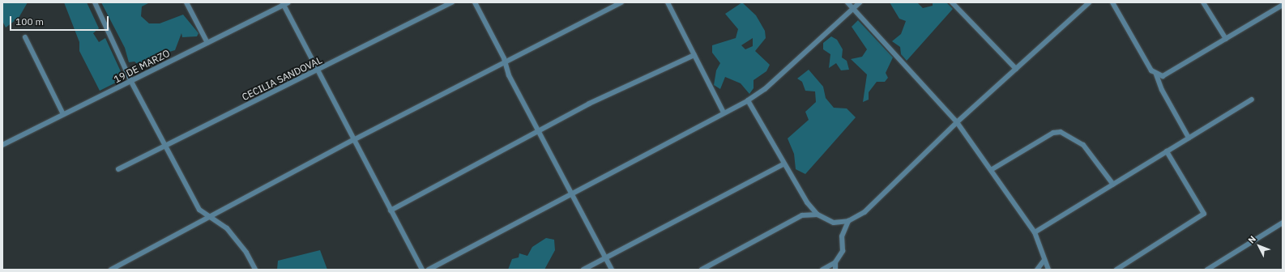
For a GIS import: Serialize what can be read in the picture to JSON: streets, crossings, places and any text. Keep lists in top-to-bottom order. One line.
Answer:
{"streets":{"street":["19 DE MARZO","CECILIA SANDOVAL"]},"scale_bar":"100 m","north":"top left"}
